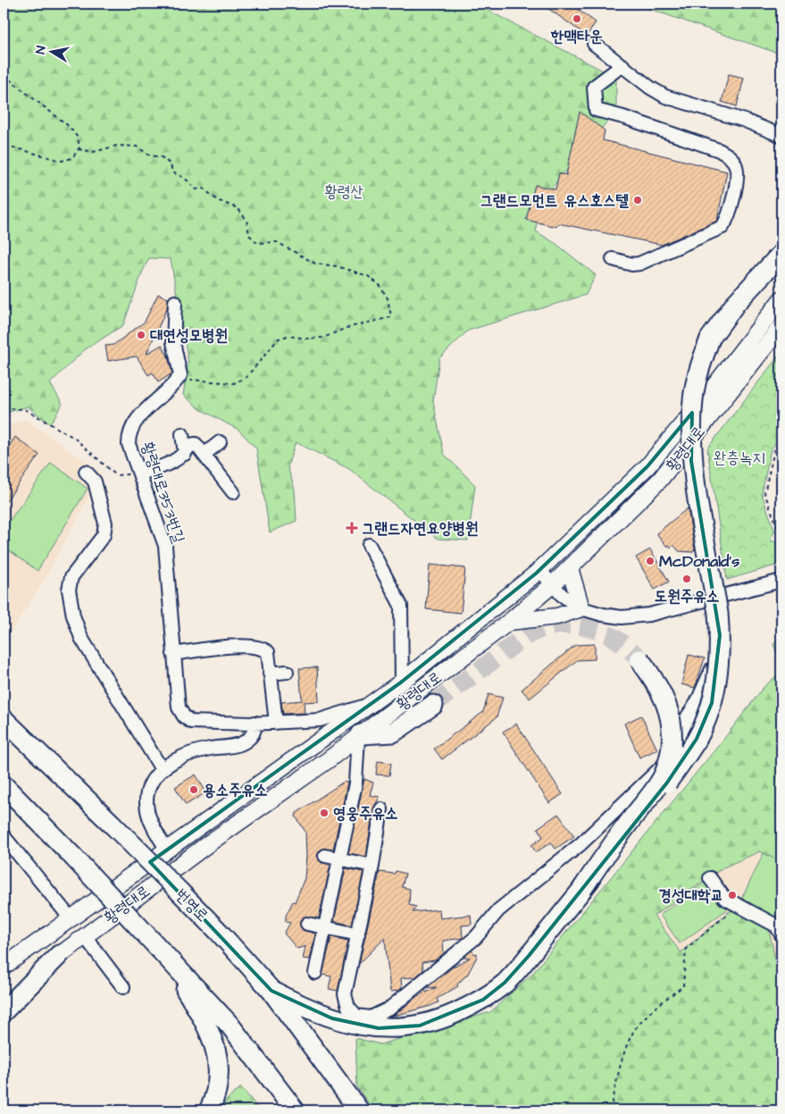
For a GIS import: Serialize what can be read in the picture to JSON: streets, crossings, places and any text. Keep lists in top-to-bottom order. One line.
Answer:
{"streets":{"highway":["번영로"],"main road":["황령대로"],"street":["황령대로353번길"]},"crossings":[["황령대로","황령대로353번길"]],"parks":["황령산","완층녹지"],"places":{"other":["한맥타운","그랜드모먼트 유스호스텔","대연성모병원","McDonald's","도원주유소","용소주유소","영웅주유소","경성대학교"],"health":["그랜드자연요양병원"]},"north":"left"}
